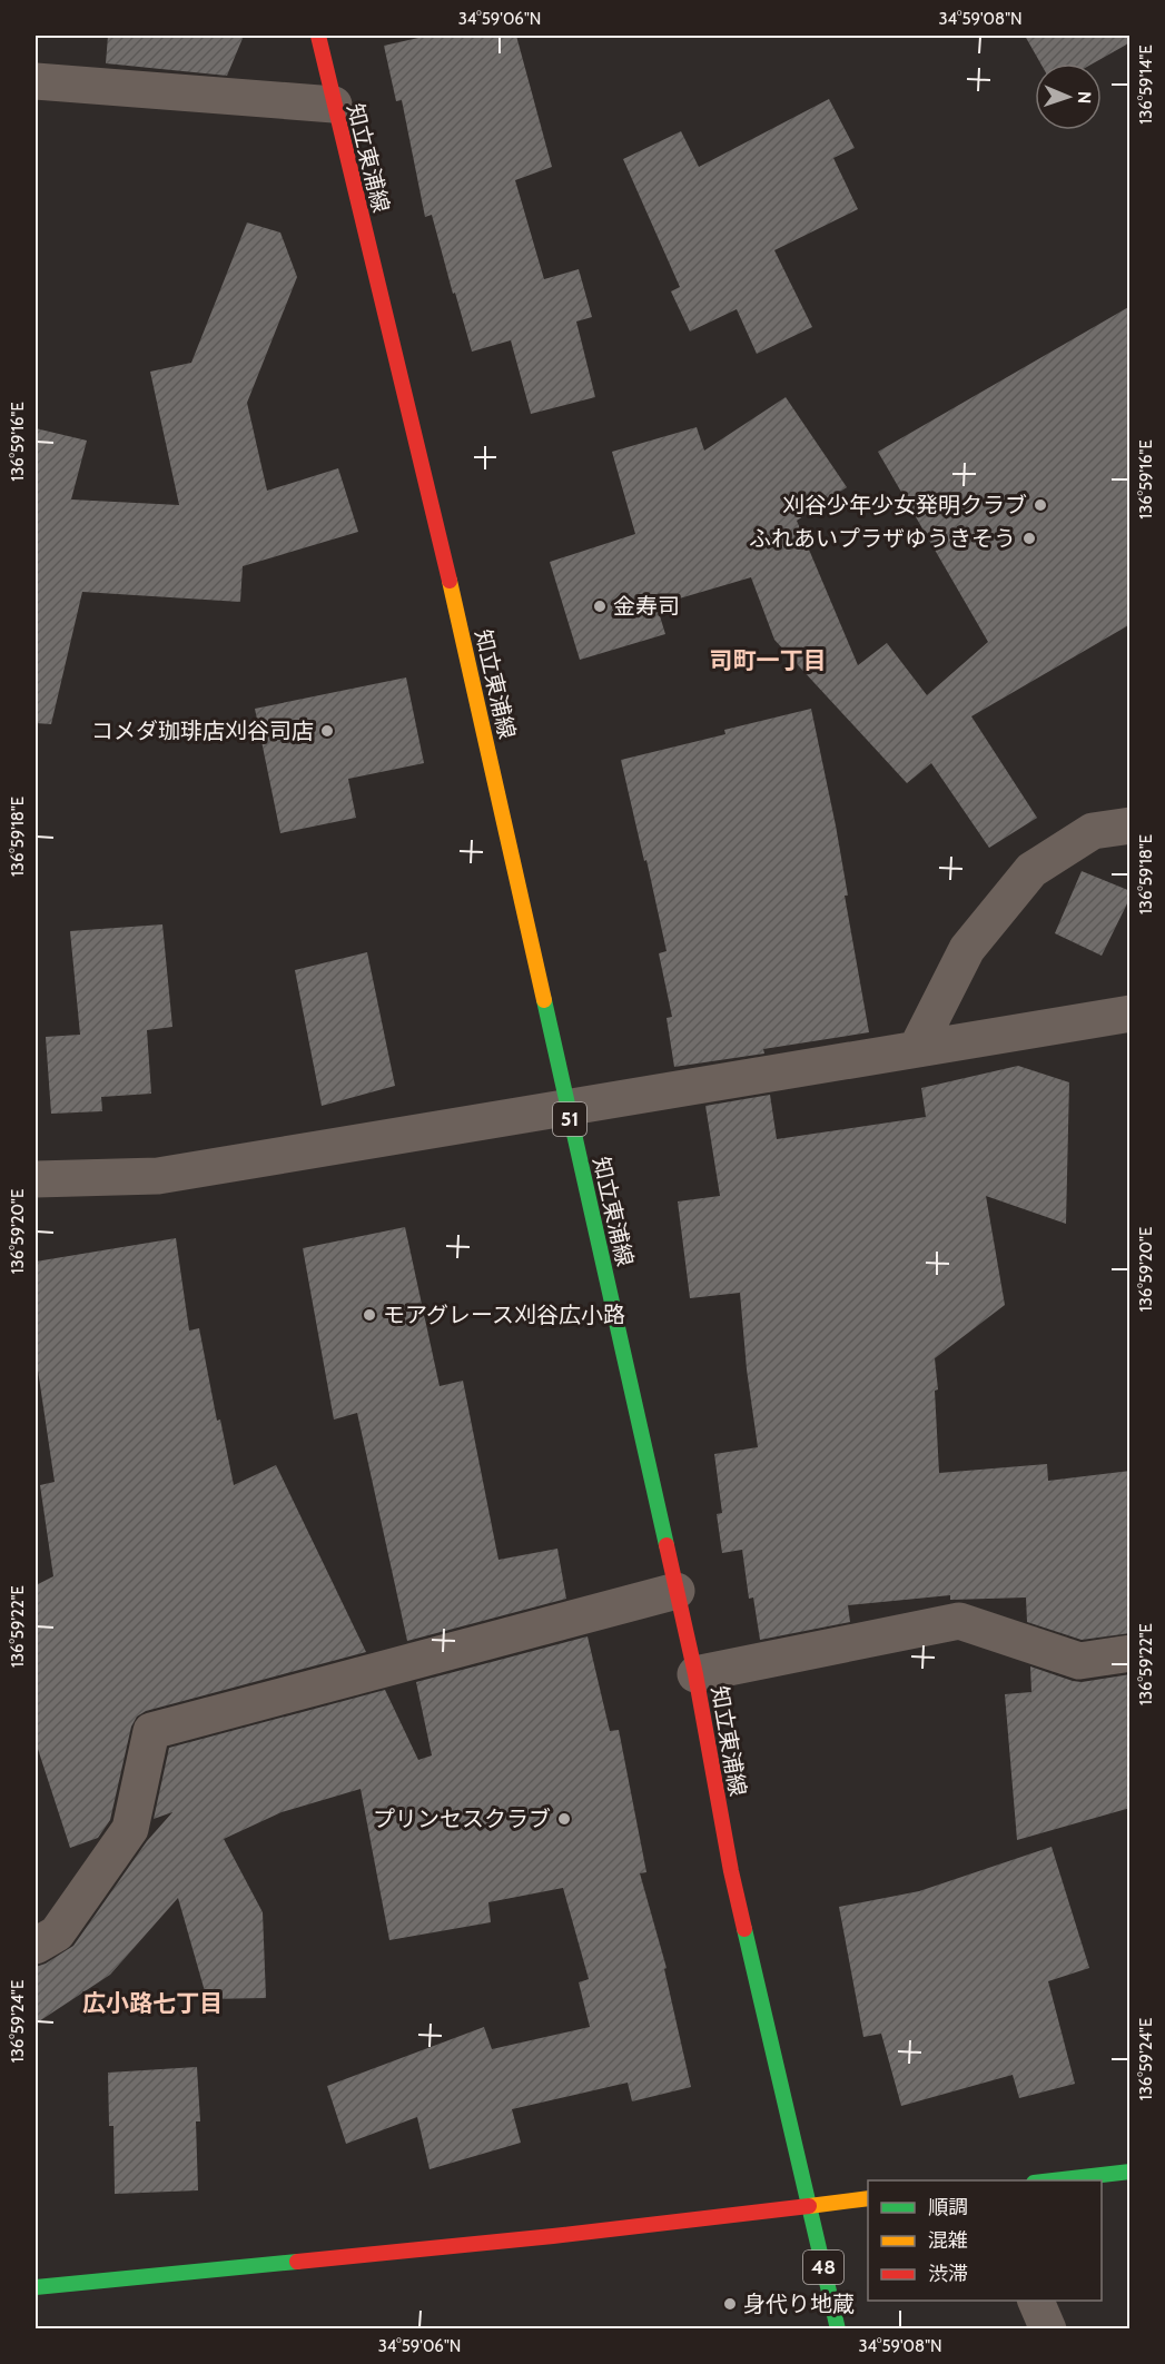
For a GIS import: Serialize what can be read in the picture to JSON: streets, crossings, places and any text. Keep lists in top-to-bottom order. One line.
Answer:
{"streets":{"main road":["知立東浦線","51","48"]},"crossings":[["知立東浦線","48"]],"districts":["司町一丁目","広小路七丁目"],"places":["刈谷少年少女発明クラブ","ふれあいプラザゆうきそう","金寿司","コメダ珈琲店刈谷司店","モアグレース刈谷広小路","プリンセスクラブ","身代り地蔵"],"legend":["順調","混雑","渋滞"],"north":"right","coordinates":["34°59'06\"N","34°59'08\"N","136°59'14\"E","136°59'16\"E","136°59'18\"E","136°59'20\"E","136°59'22\"E","136°59'24\"E"]}
